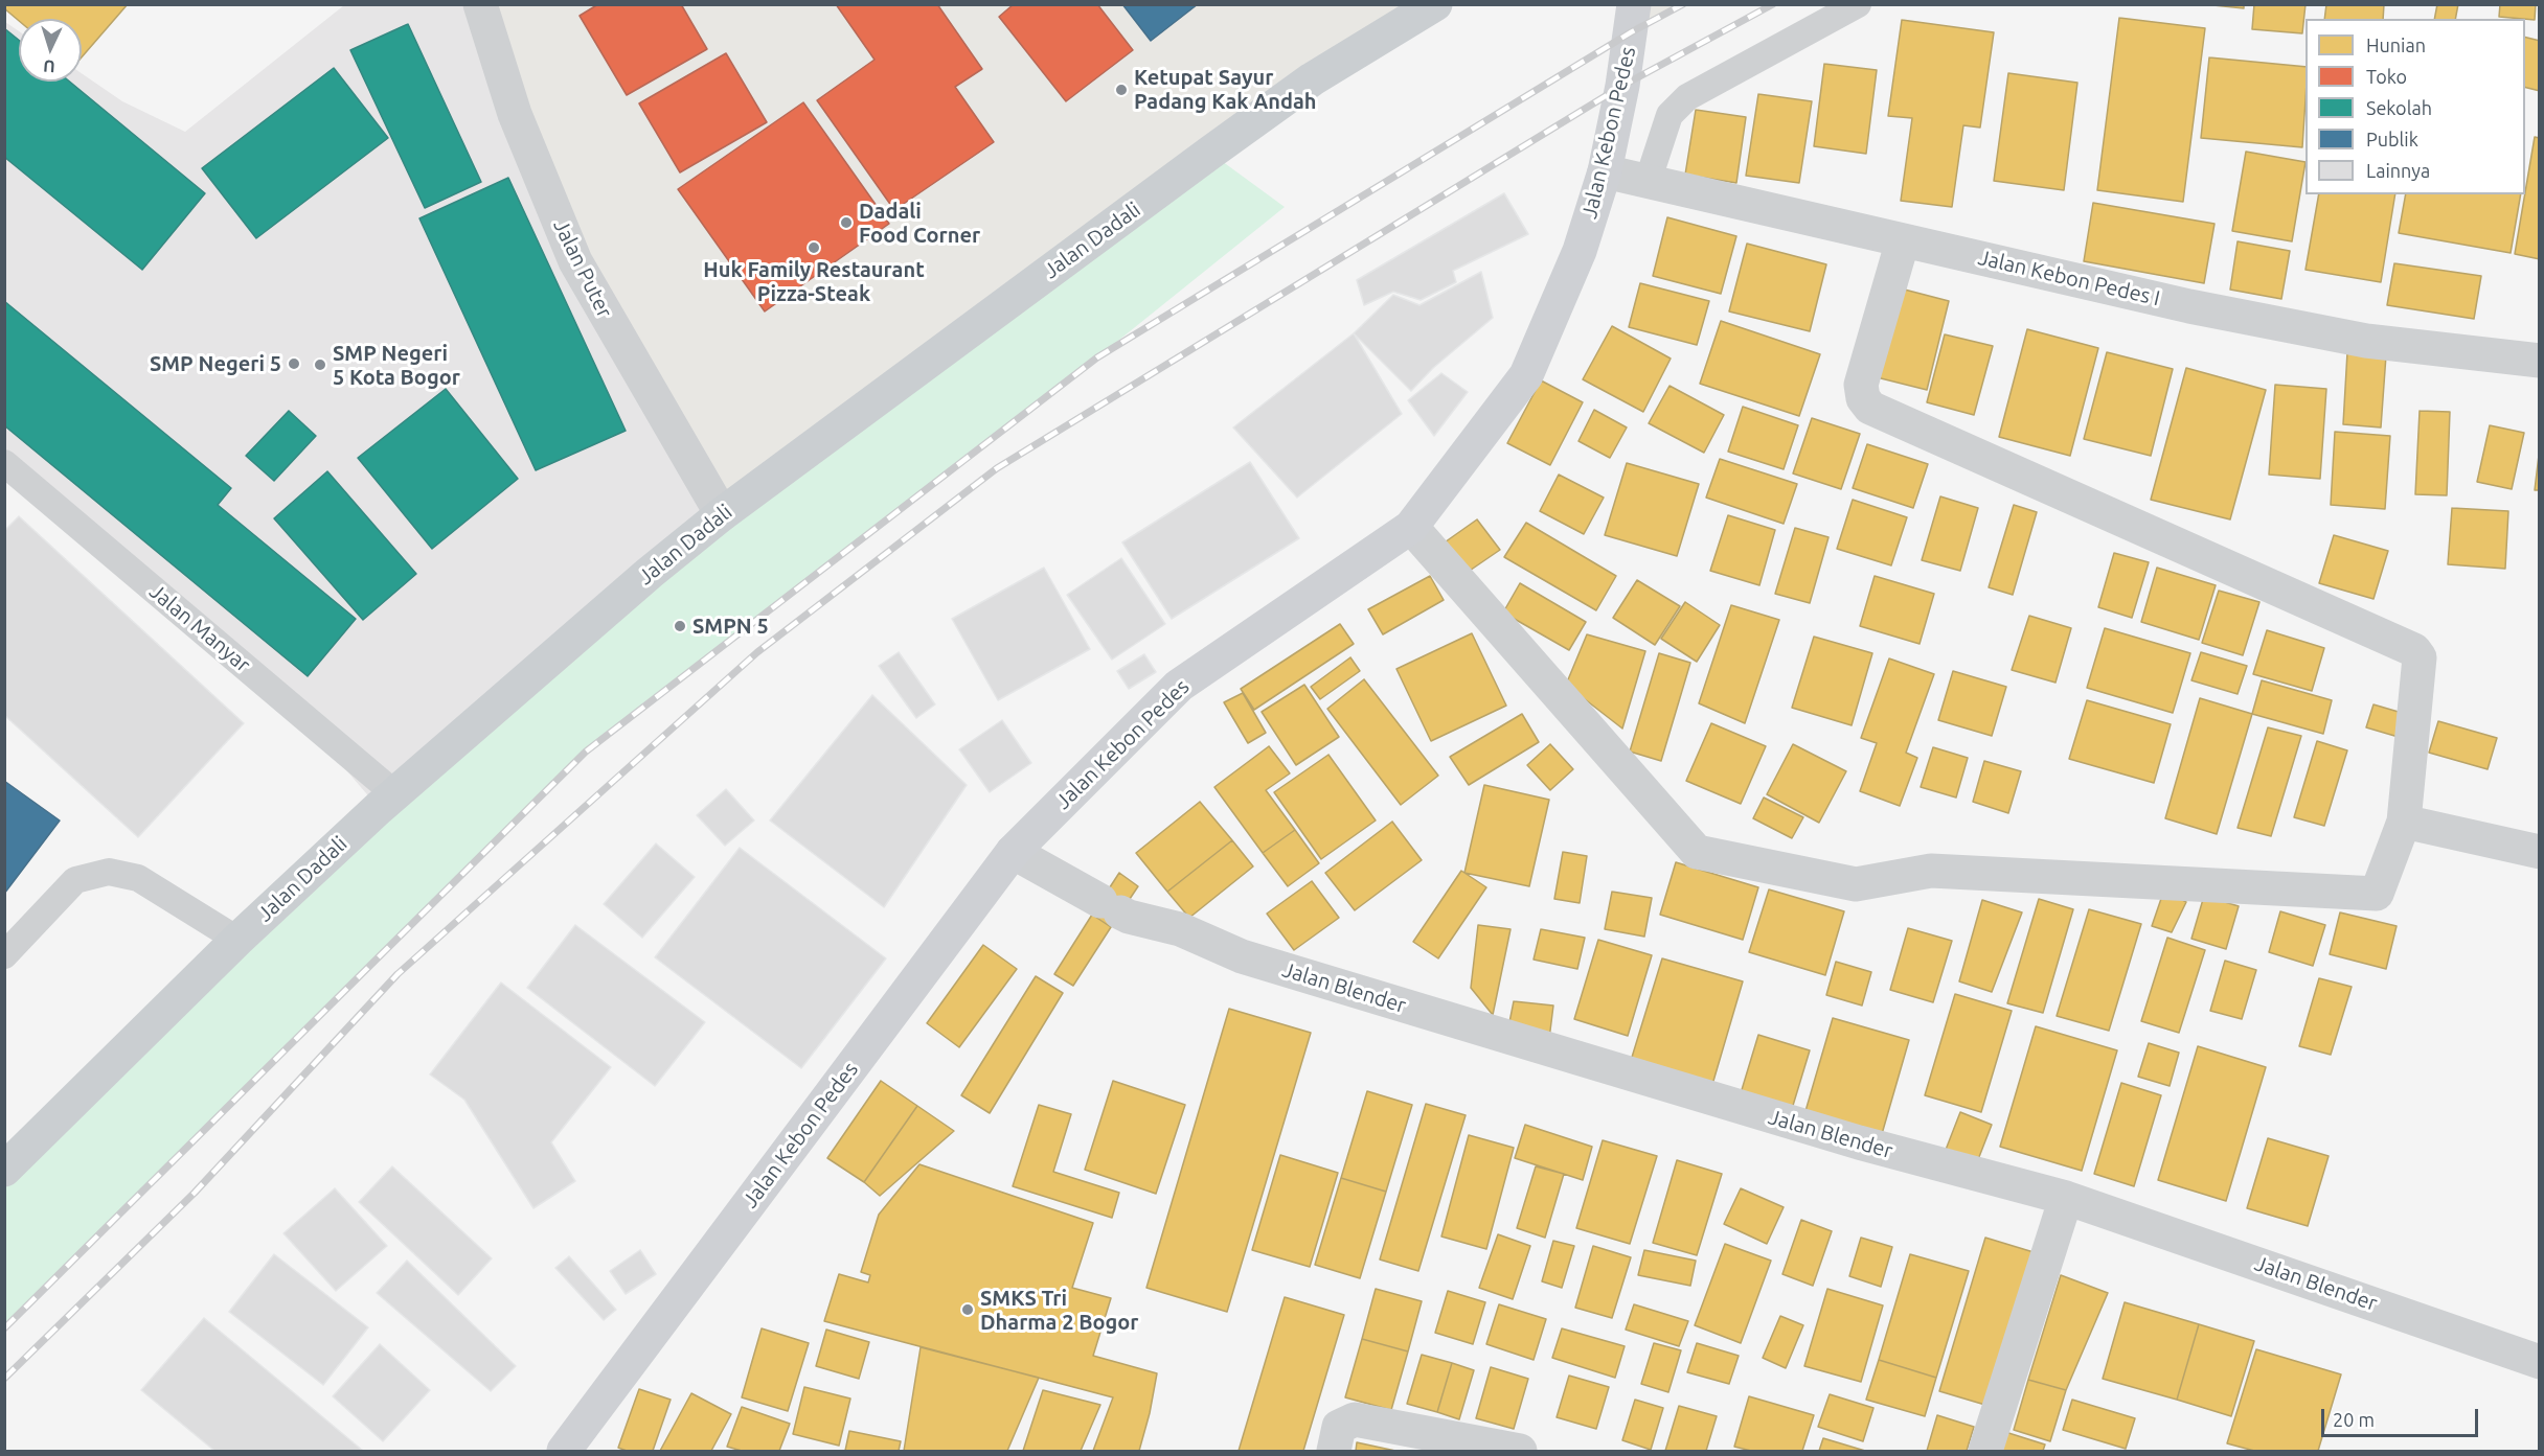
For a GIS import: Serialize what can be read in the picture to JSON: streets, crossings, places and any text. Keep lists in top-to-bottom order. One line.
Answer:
{"streets":{"main road":["Jalan Kebon Pedes","Jalan Dadali"],"street":["Jalan Puter","Jalan Kebon Pedes I","Jalan Blender"],"lane":["Jalan Manyar"]},"crossings":[["Jalan Kebon Pedes","Jalan Kebon Pedes I"],["Jalan Kebon Pedes","Jalan Blender"],["Jalan Dadali","Jalan Puter"],["Jalan Dadali","Jalan Manyar"]],"places":["Ketupat Sayur Padang Kak Andah","Dadali Food Corner","Huk Family Restaurant Pizza-Steak","SMP Negeri 5","SMP Negeri 5 Kota Bogor","SMPN 5","SMKS Tri Dharma 2 Bogor"],"legend":["Hunian","Toko","Sekolah","Publik","Lainnya"],"scale_bar":"20 m","north":"bottom"}
